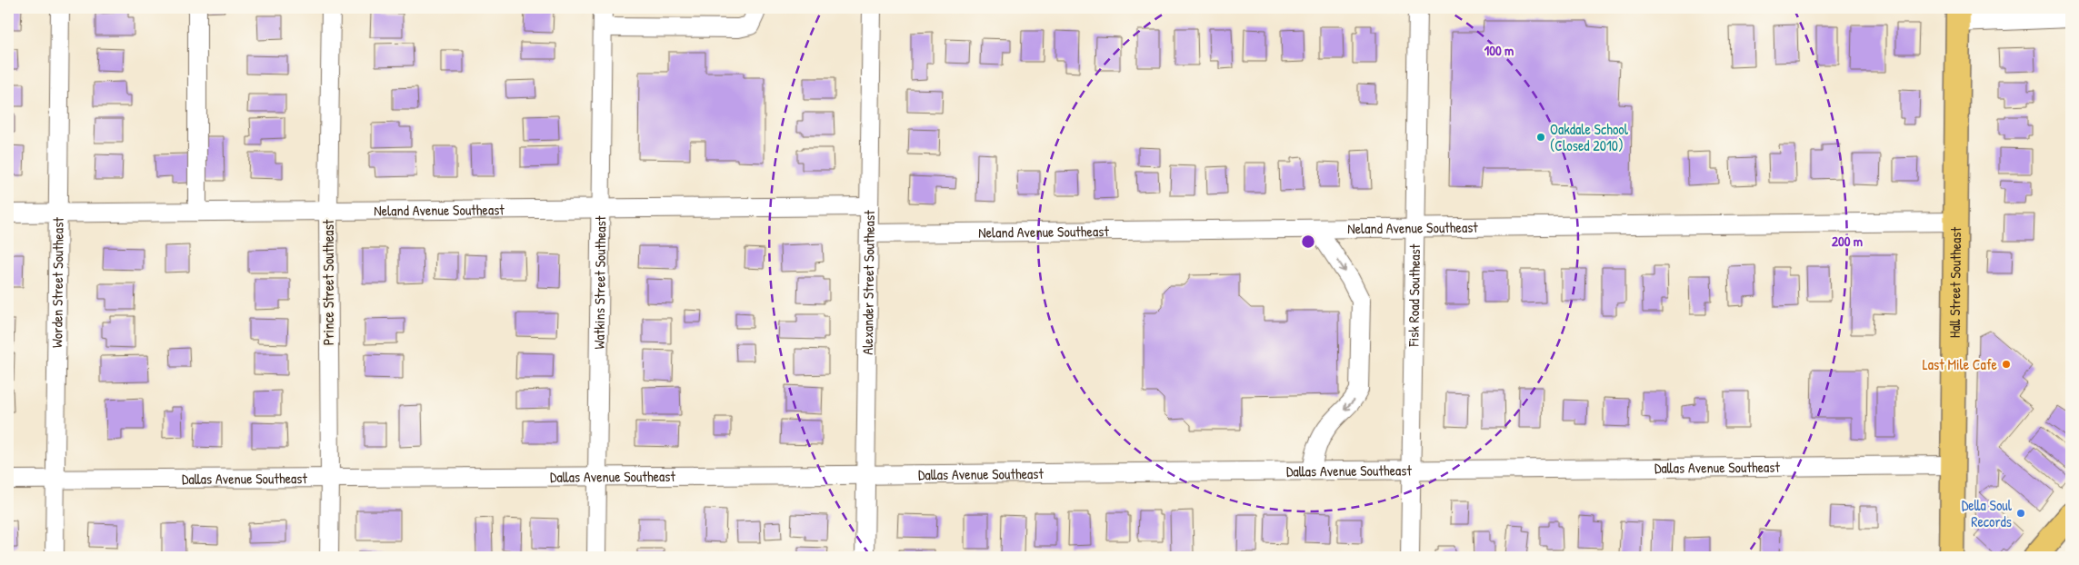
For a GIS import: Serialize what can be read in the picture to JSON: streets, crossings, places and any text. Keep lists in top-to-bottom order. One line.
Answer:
{"streets":{"main road":["Hall Street Southeast"],"street":["Neland Avenue Southeast","Worden Street Southeast","Prince Street Southeast","Watkins Street Southeast","Alexander Street Southeast","Fisk Road Southeast","Dallas Avenue Southeast"]},"crossings":[["Neland Avenue Southeast","Worden Street Southeast"],["Neland Avenue Southeast","Prince Street Southeast"],["Neland Avenue Southeast","Watkins Street Southeast"],["Neland Avenue Southeast","Alexander Street Southeast"],["Neland Avenue Southeast","Hall Street Southeast"],["Neland Avenue Southeast","Fisk Road Southeast"],["Worden Street Southeast","Dallas Avenue Southeast"],["Prince Street Southeast","Dallas Avenue Southeast"],["Watkins Street Southeast","Dallas Avenue Southeast"],["Alexander Street Southeast","Dallas Avenue Southeast"],["Hall Street Southeast","Dallas Avenue Southeast"],["Fisk Road Southeast","Dallas Avenue Southeast"]],"places":["Oakdale School (Closed 2010)","Last Mile Cafe","Della Soul Records"],"rings":["100 m","200 m"]}
